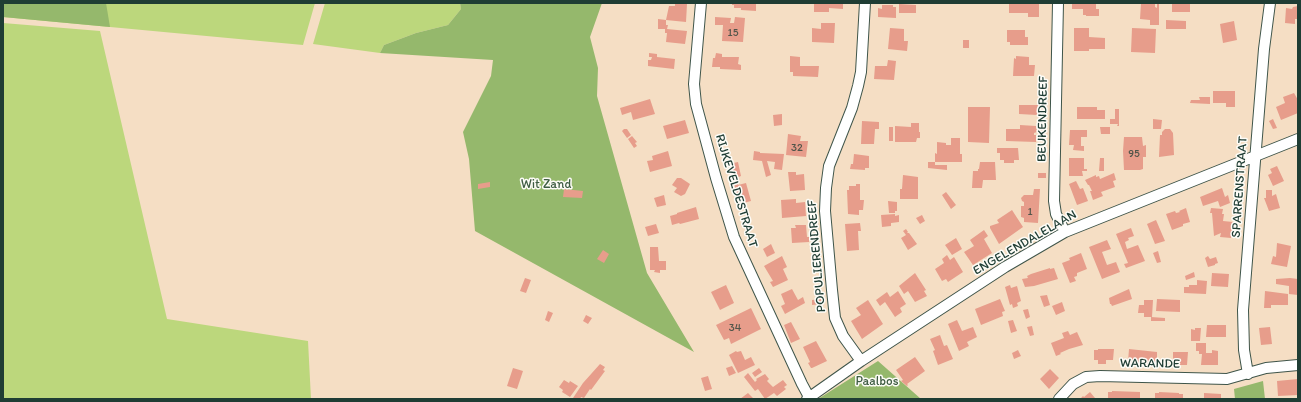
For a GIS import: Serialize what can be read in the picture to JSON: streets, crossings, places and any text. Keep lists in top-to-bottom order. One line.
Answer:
{"streets":{"street":["BEUKENDREEF","SPARRENSTRAAT","RIJKEVELDESTRAAT","ENGELENDALELAAN","POPULIERENDREEF","WARANDE"]},"crossings":[["BEUKENDREEF","ENGELENDALELAAN"],["SPARRENSTRAAT","ENGELENDALELAAN"],["SPARRENSTRAAT","WARANDE"],["RIJKEVELDESTRAAT","ENGELENDALELAAN"],["ENGELENDALELAAN","POPULIERENDREEF"]],"parks":["Wit Zand","Paalbos"],"house_numbers":["15","32","95","1","34"]}
